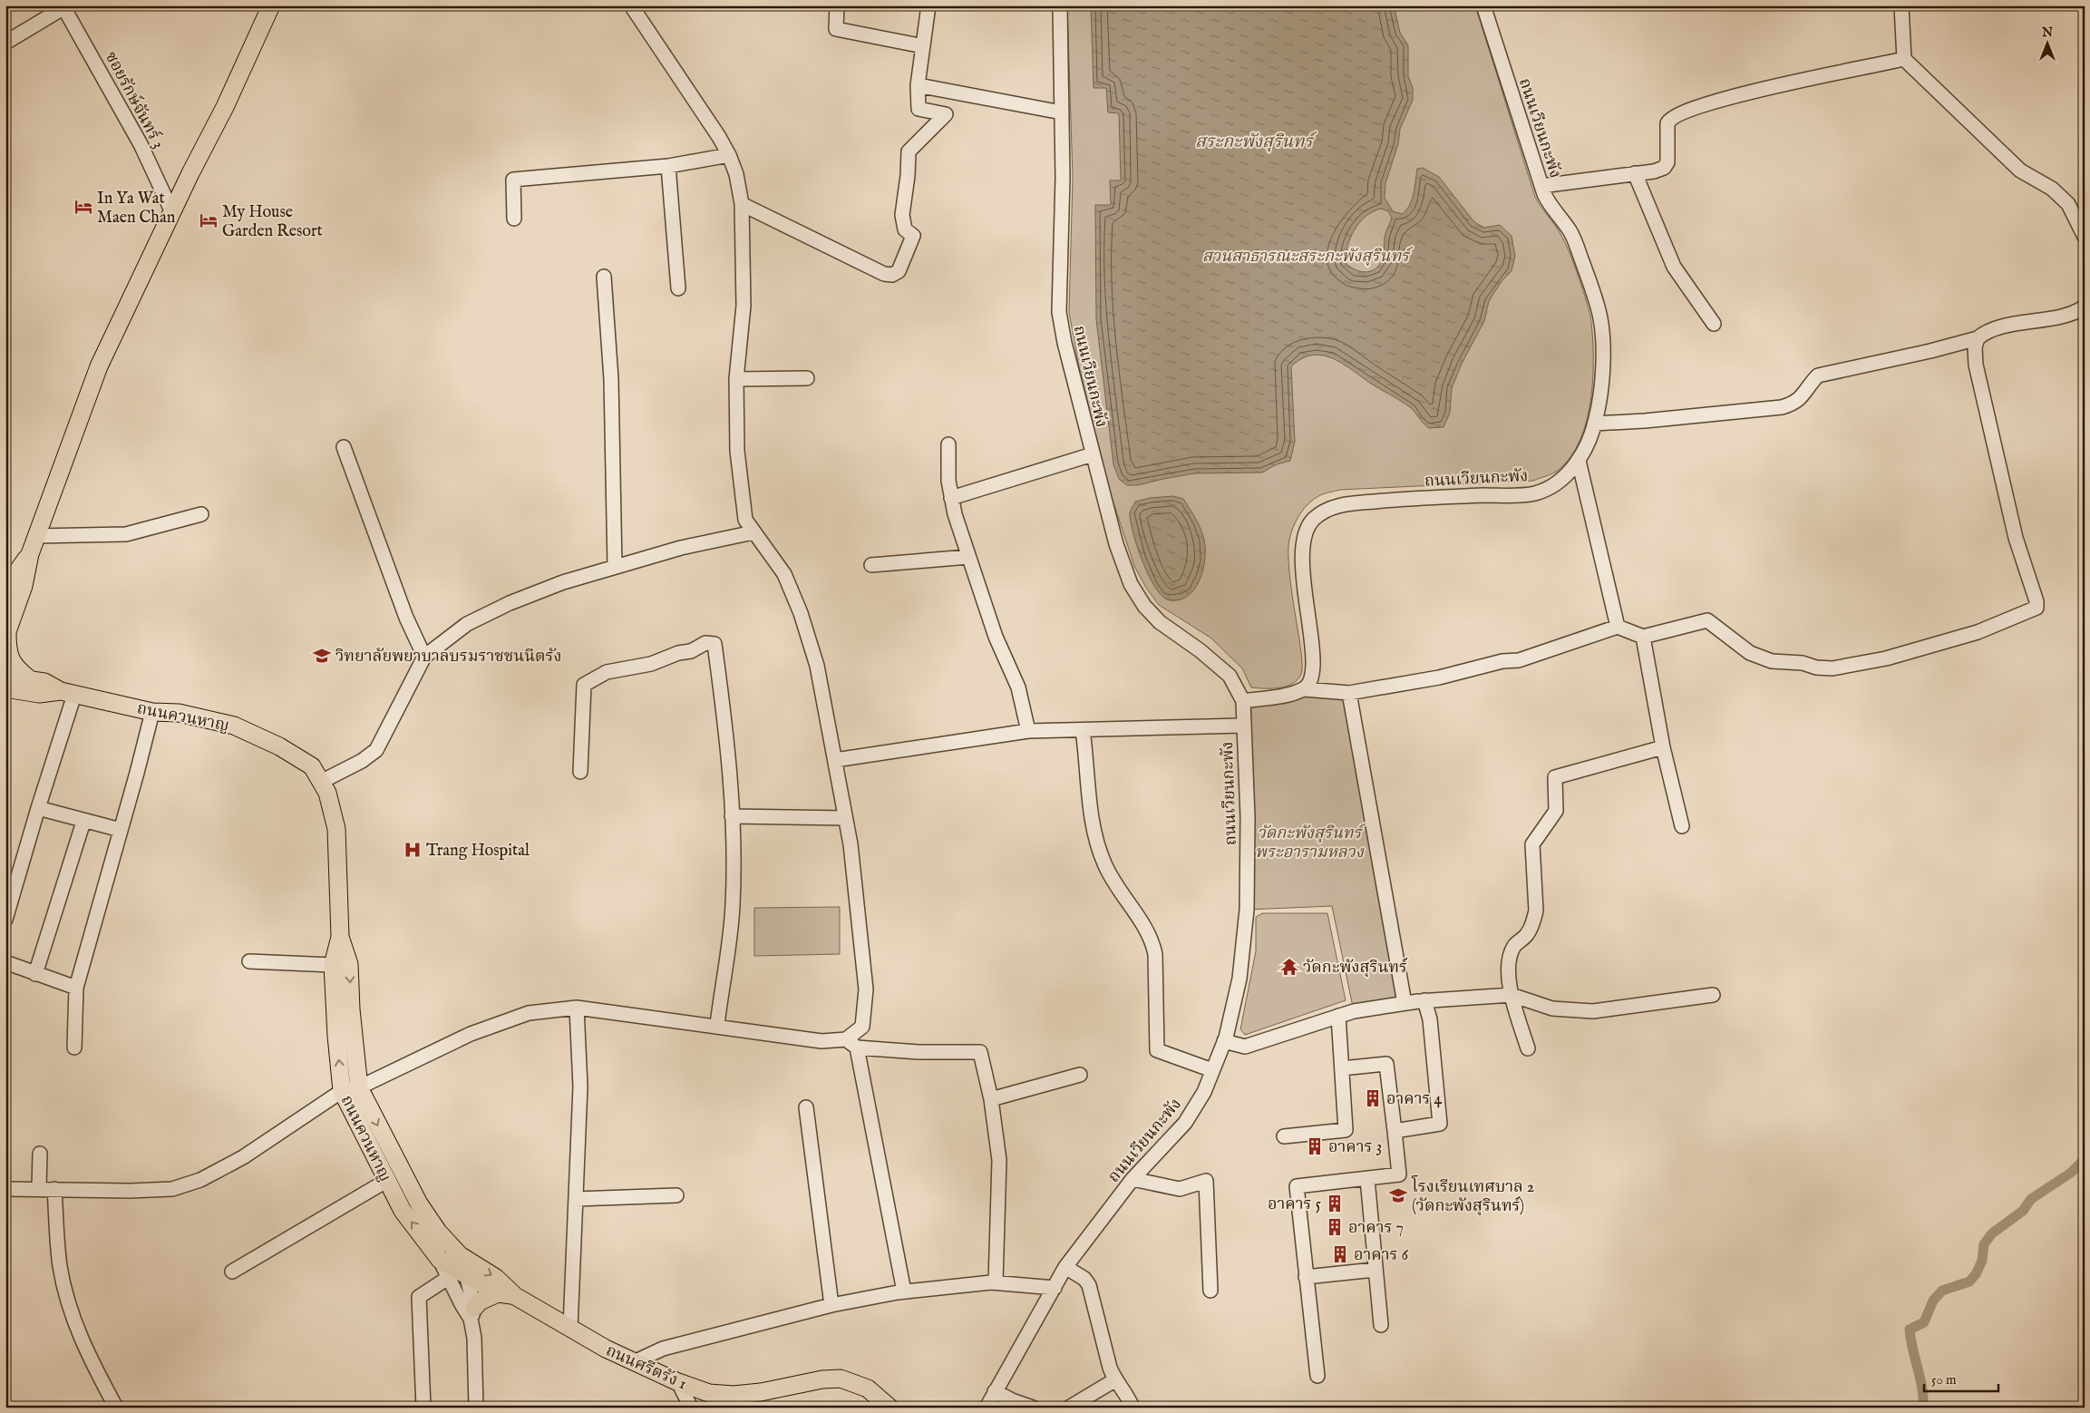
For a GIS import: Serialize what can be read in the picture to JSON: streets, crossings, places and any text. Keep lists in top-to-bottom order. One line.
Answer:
{"streets":{"main road":["ถนนควนหาญ","ถนนศรีตรัง 1"],"street":["ซอยรักษ์จันทร์ 3","ถนนเวียนกะพัง"]},"crossings":[["ถนนควนหาญ","ถนนศรีตรัง 1"]],"water":["สระกะพังสุรินทร์"],"parks":["สวนสาธารณะสระกะพังสุรินทร์","วัดกะพังสุรินทร์ พระอารามหลวง"],"places":{"hotel":["In Ya Wat Maen Chan","My House Garden Resort"],"school or university":["วิทยาลัยพยาบาลบรมราชชนนีตรัง","โรงเรียนเทศบาล 2 (วัดกะพังสุรินทร์)"],"hospital":["Trang Hospital"],"temple":["วัดกะพังสุรินทร์"],"building":["อาคาร 4","อาคาร 3","อาคาร 5","อาคาร 7","อาคาร 6"]},"scale_bar":"50 m","north":"top"}
